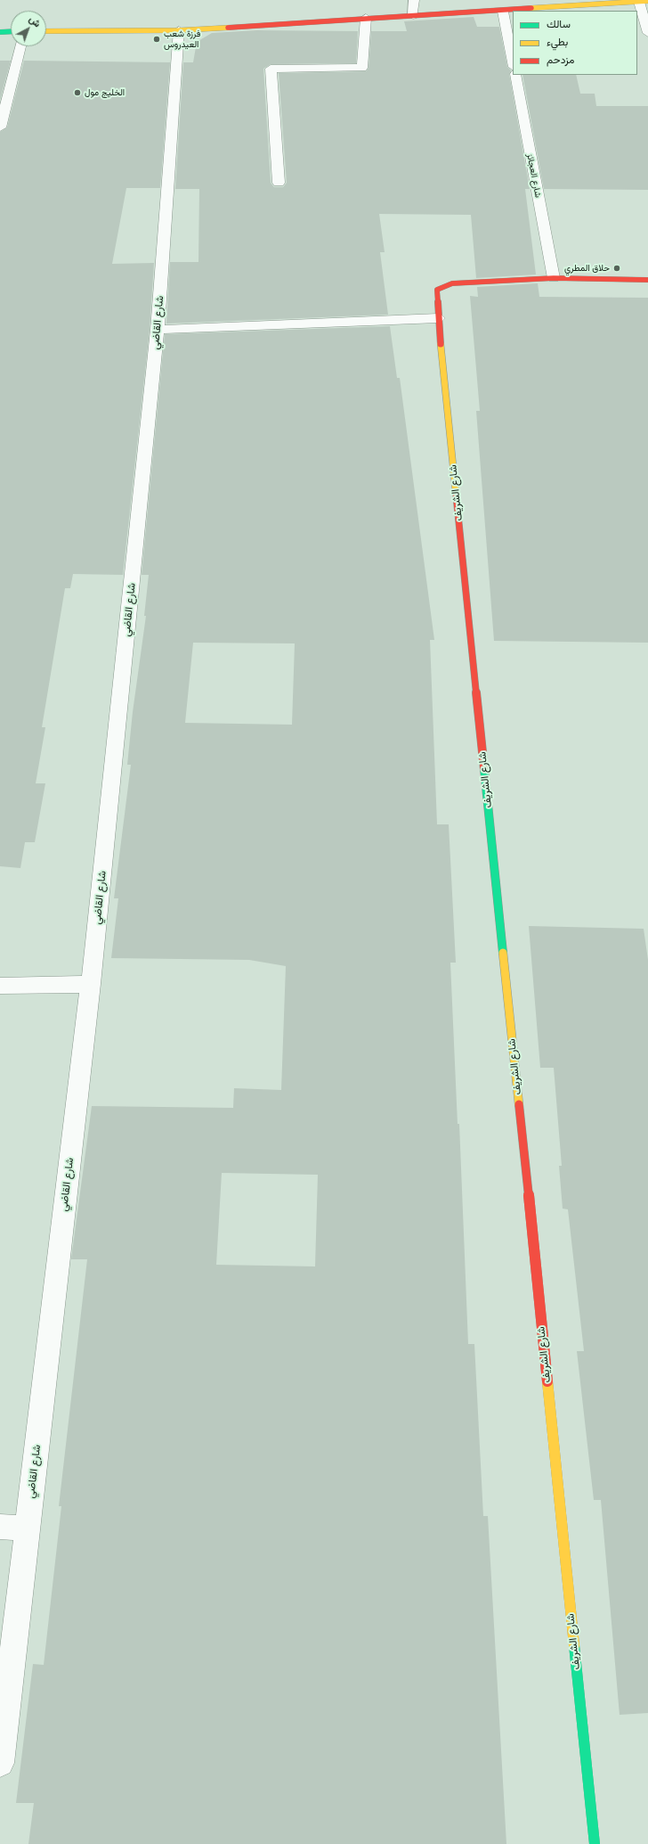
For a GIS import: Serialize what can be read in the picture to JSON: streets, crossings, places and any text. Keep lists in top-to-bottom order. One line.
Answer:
{"streets":{"street":["شارع العجائز","شارع القاضي","شارع الشريف"]},"crossings":[["شارع العجائز","شارع الشريف"]],"places":["فرزة شعب العيدروس","الخليج مول","حلاق المطري"],"legend":["سالك","بطيء","مزدحم"],"north":"top right"}
